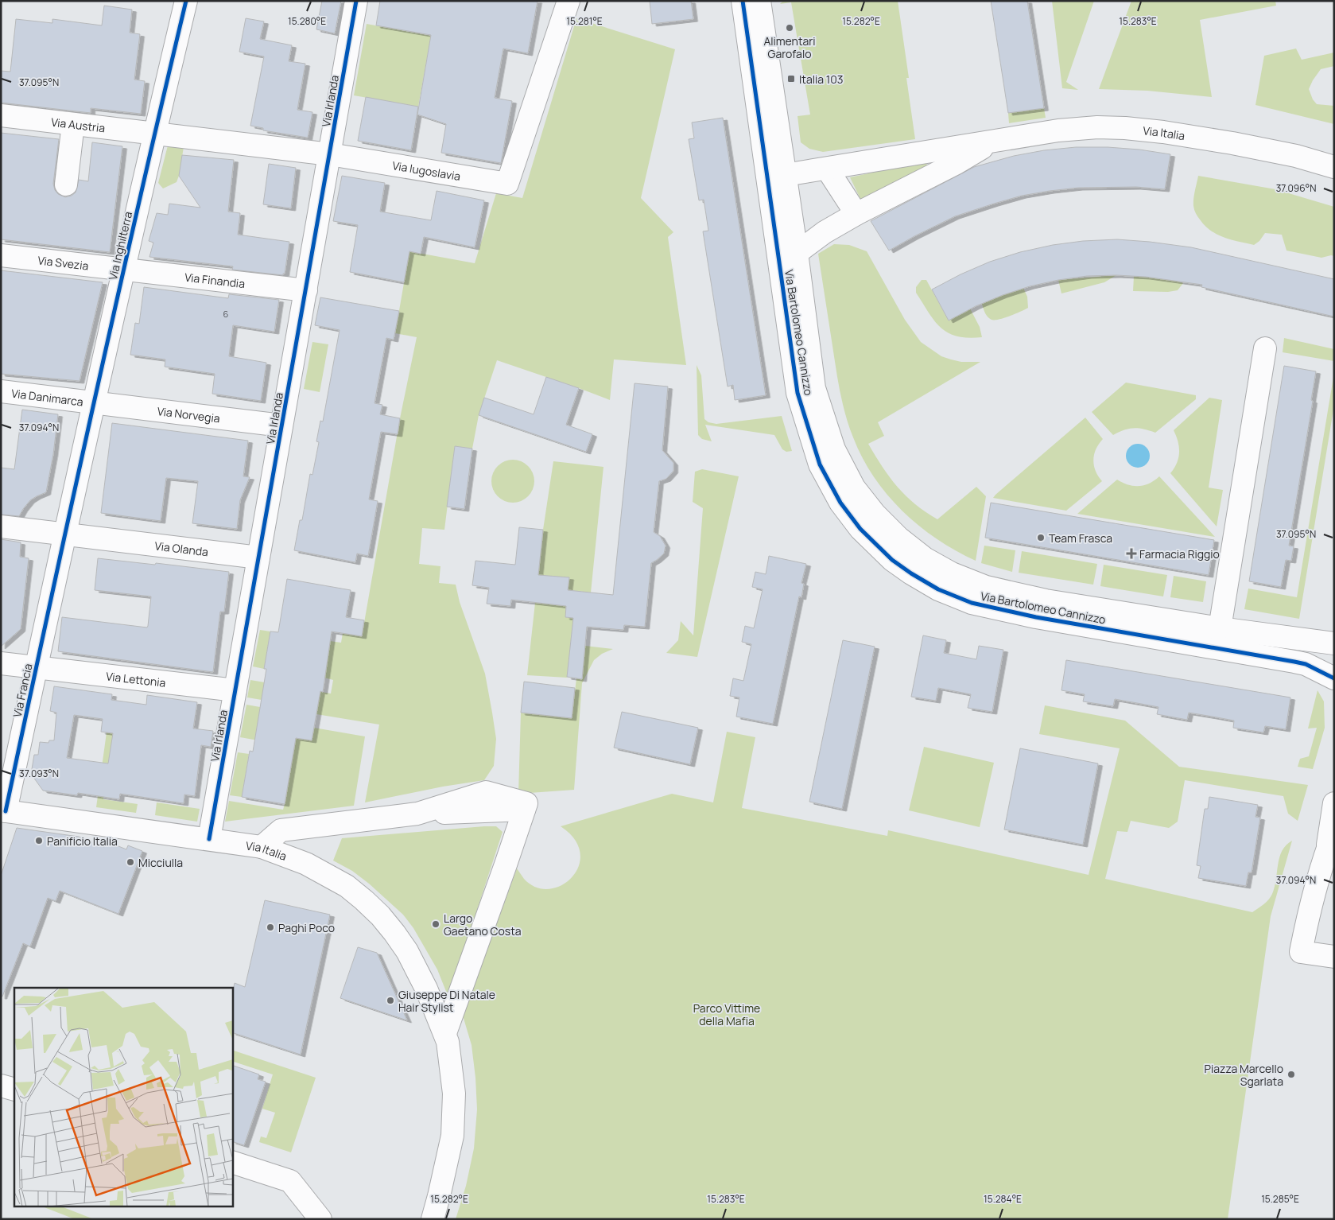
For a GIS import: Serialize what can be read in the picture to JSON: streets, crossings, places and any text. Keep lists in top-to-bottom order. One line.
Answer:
{"streets":{"street":["Via Irlanda","Via Austria","Via Italia","Via Iugoslavia","Via Inghilterra","Via Svezia","Via Finandia","Via Bartolomeo Cannizzo","Via Danimarca","Via Norvegia","Via Olanda","Via Lettonia","Via Francia"]},"crossings":[["Via Irlanda","Via Italia"],["Via Irlanda","Via Iugoslavia"],["Via Irlanda","Via Finandia"],["Via Irlanda","Via Norvegia"],["Via Irlanda","Via Olanda"],["Via Irlanda","Via Lettonia"],["Via Austria","Via Iugoslavia"],["Via Austria","Via Inghilterra"],["Via Italia","Via Bartolomeo Cannizzo"],["Via Italia","Via Francia"],["Via Iugoslavia","Via Inghilterra"],["Via Inghilterra","Via Svezia"],["Via Inghilterra","Via Finandia"],["Via Inghilterra","Via Danimarca"],["Via Inghilterra","Via Norvegia"],["Via Inghilterra","Via Olanda"],["Via Inghilterra","Via Francia"],["Via Svezia","Via Finandia"],["Via Danimarca","Via Norvegia"],["Via Olanda","Via Francia"],["Via Lettonia","Via Francia"]],"parks":["Parco Vittime della Mafia"],"places":{"other":["Alimentari Garofalo","Team Frasca","Panificio Italia","Micciulla","Largo Gaetano Costa","Paghi Poco","Giuseppe Di Natale Hair Stylist","Piazza Marcello Sgarlata"],"transit":["Italia 103"],"health":["Farmacia Riggio"]},"house_numbers":["6"],"coordinates":["15.280°E","15.281°E","15.282°E","15.283°E","37.095°N","37.096°N","37.094°N","37.093°N","15.284°E","15.285°E"]}
